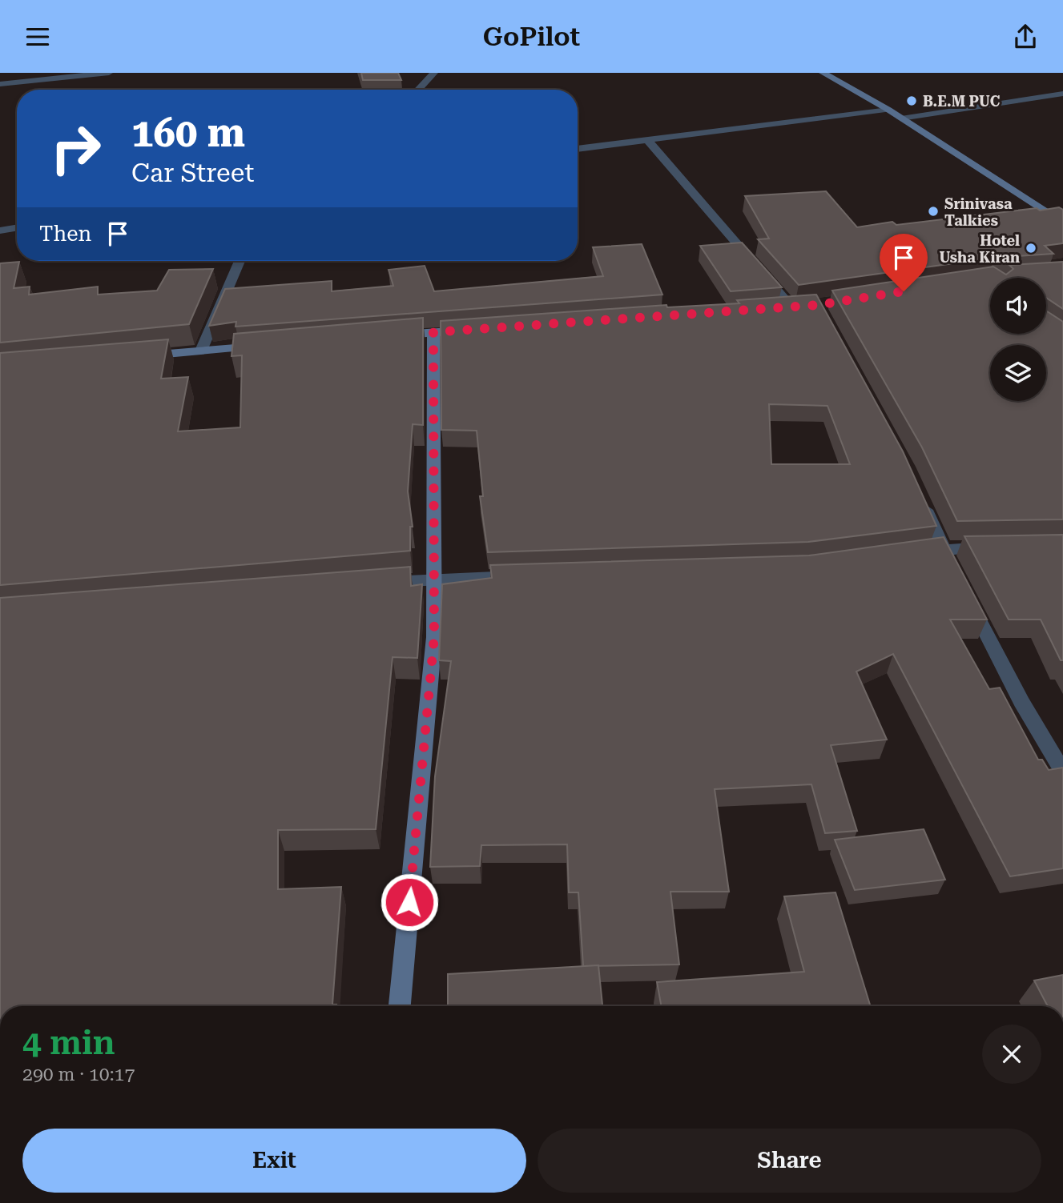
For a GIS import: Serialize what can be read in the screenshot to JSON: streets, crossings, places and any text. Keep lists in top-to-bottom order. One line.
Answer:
{"places":["B.E.M PUC","Srinivasa Talkies","Hotel Usha Kiran"],"page":{"header":"GoPilot","turn":["160 m","Car Street"],"then":"Then","heading":["4 min","290 m · 10:17"],"buttons":["Exit","Share"]}}
